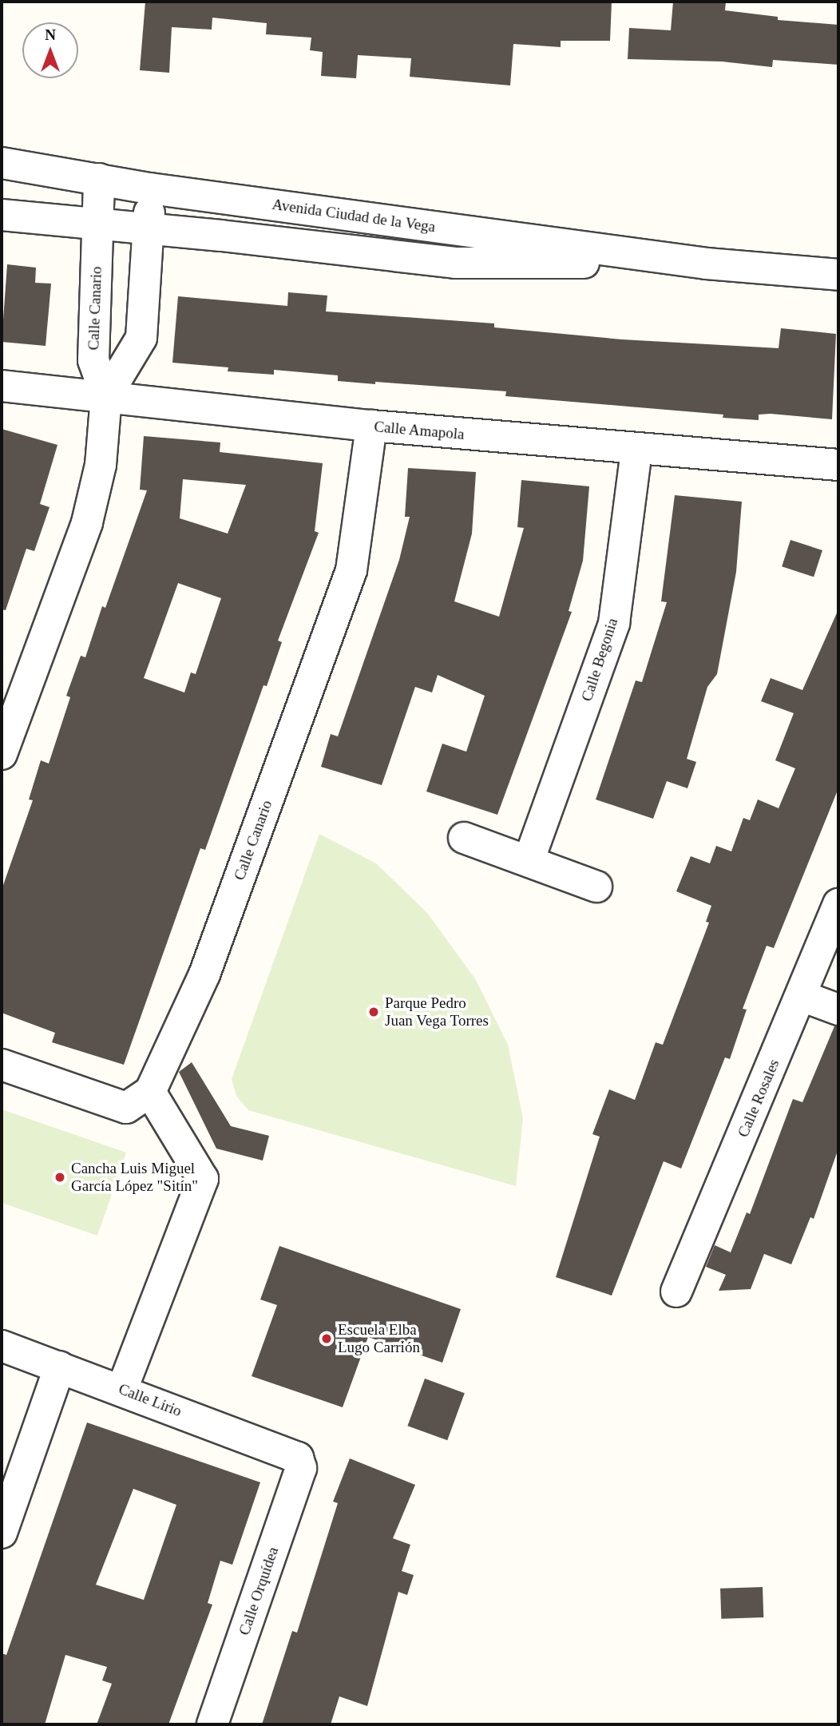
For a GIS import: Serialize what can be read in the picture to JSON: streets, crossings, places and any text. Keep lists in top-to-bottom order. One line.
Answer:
{"streets":{"street":["Avenida Ciudad de la Vega","Calle Canario","Calle Amapola","Calle Begonia","Calle Rosales","Calle Lirio","Calle Orquídea"]},"crossings":[["Avenida Ciudad de la Vega","Calle Canario"],["Calle Canario","Calle Amapola"],["Calle Amapola","Calle Begonia"],["Calle Lirio","Calle Orquídea"]],"places":["Parque Pedro Juan Vega Torres","Cancha Luis Miguel García López \"Sitín\"","Escuela Elba Lugo Carrión"],"north":"top"}
